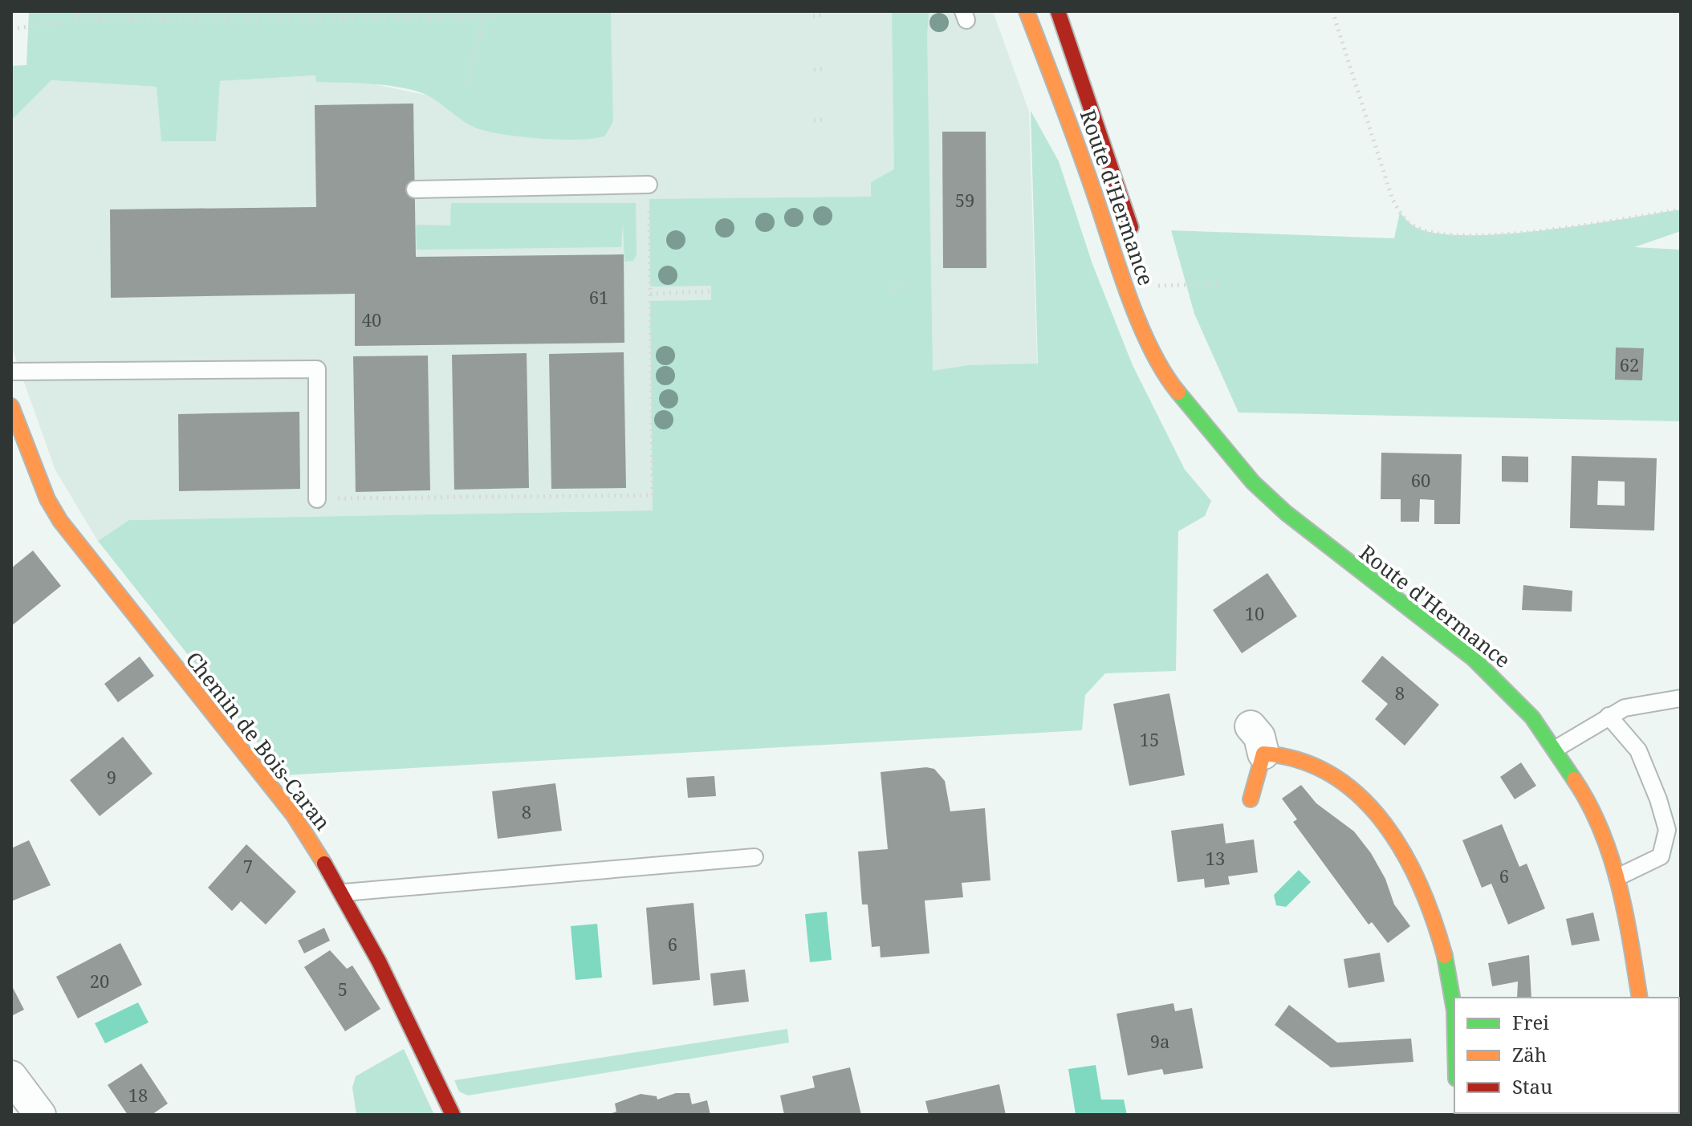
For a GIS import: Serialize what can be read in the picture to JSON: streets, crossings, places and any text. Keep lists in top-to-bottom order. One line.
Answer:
{"streets":{"main road":["Route d'Hermance","Chemin de Bois-Caran"]},"house_numbers":["59","61","40","62","60","10","8","15","9","8","13","7","6","6","20","5","9a","18"],"legend":["Frei","Zäh","Stau"]}
